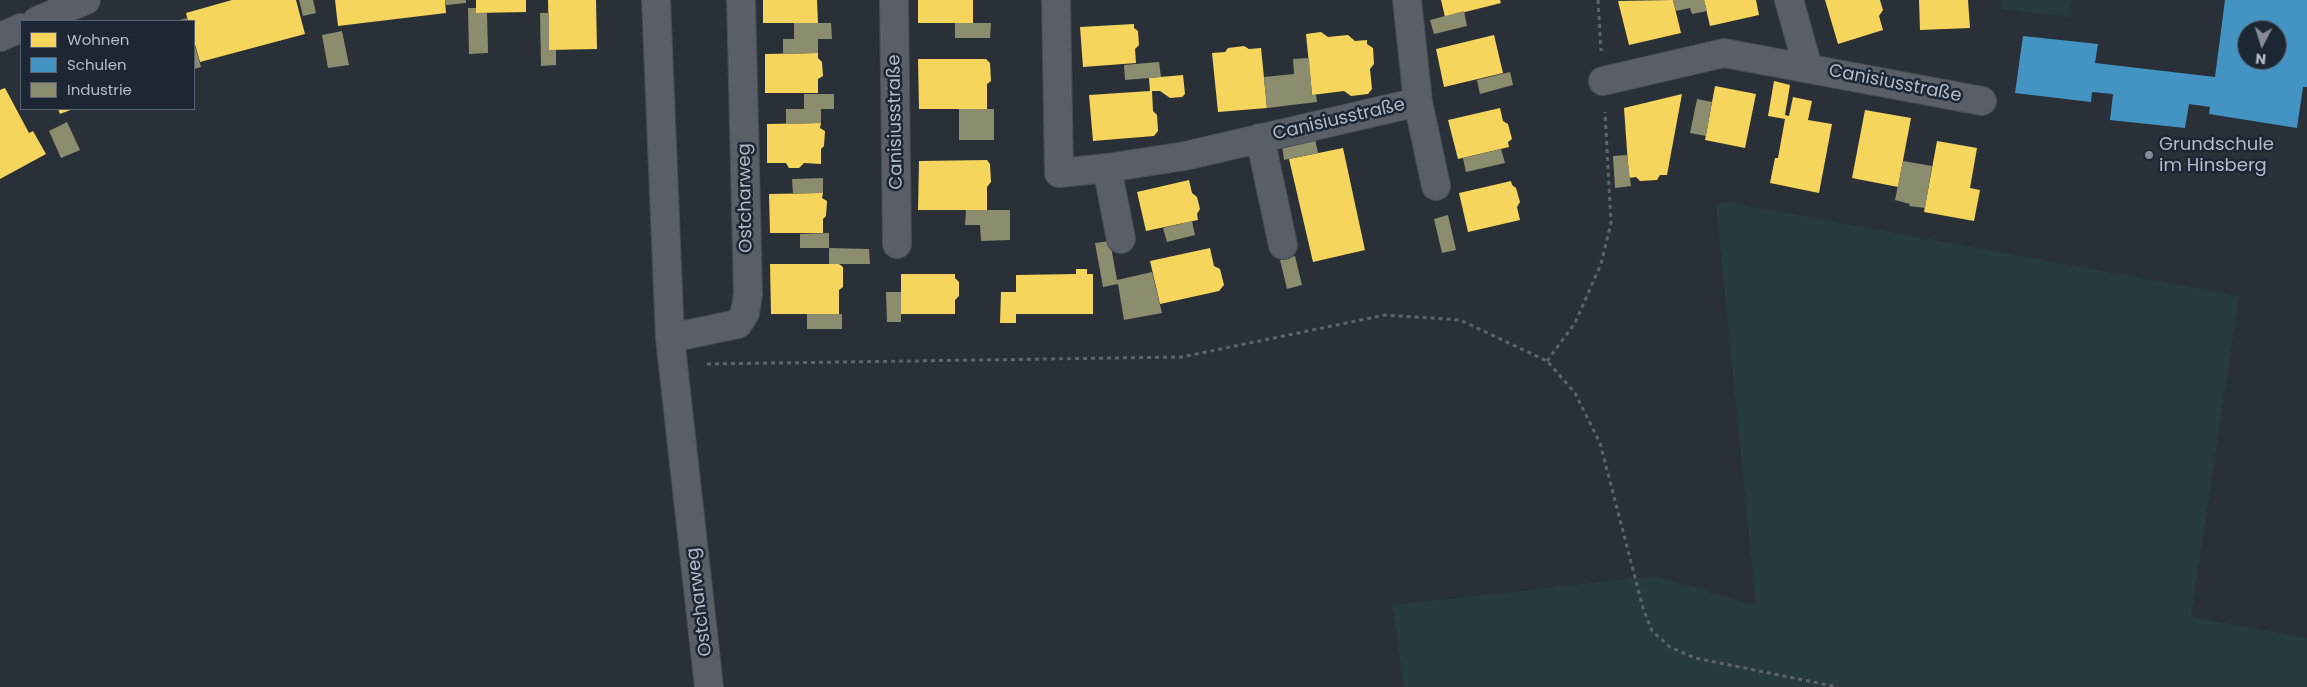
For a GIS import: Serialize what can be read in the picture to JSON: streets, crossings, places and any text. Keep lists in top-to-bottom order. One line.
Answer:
{"streets":{"street":["Canisiusstraße","Ostcharweg"]},"places":["Grundschule im Hinsberg"],"legend":["Wohnen","Schulen","Industrie"],"north":"bottom"}
